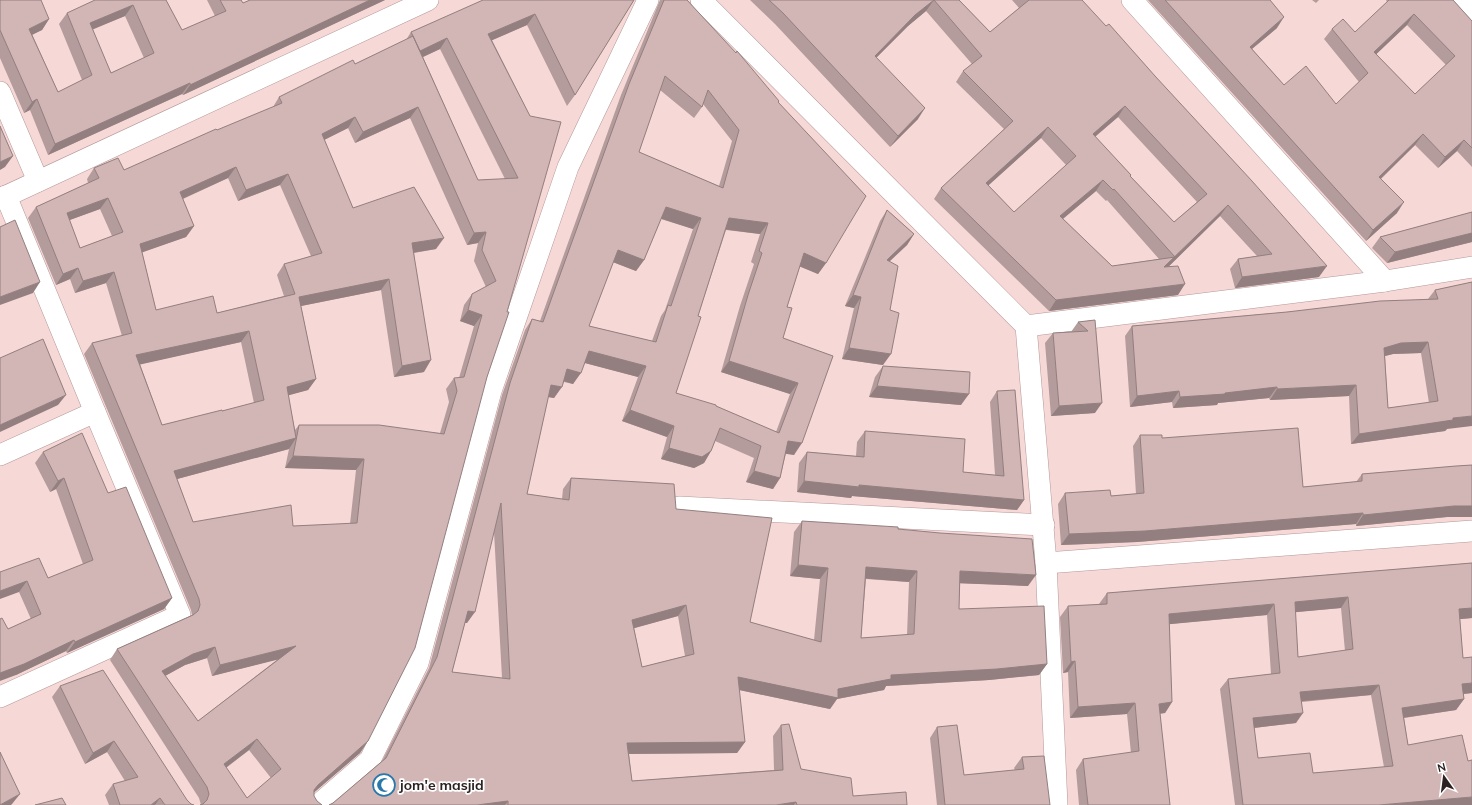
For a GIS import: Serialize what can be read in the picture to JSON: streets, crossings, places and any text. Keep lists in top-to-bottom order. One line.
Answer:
{"places":{"mosque":["jom'e masjid"]},"north":"top"}
